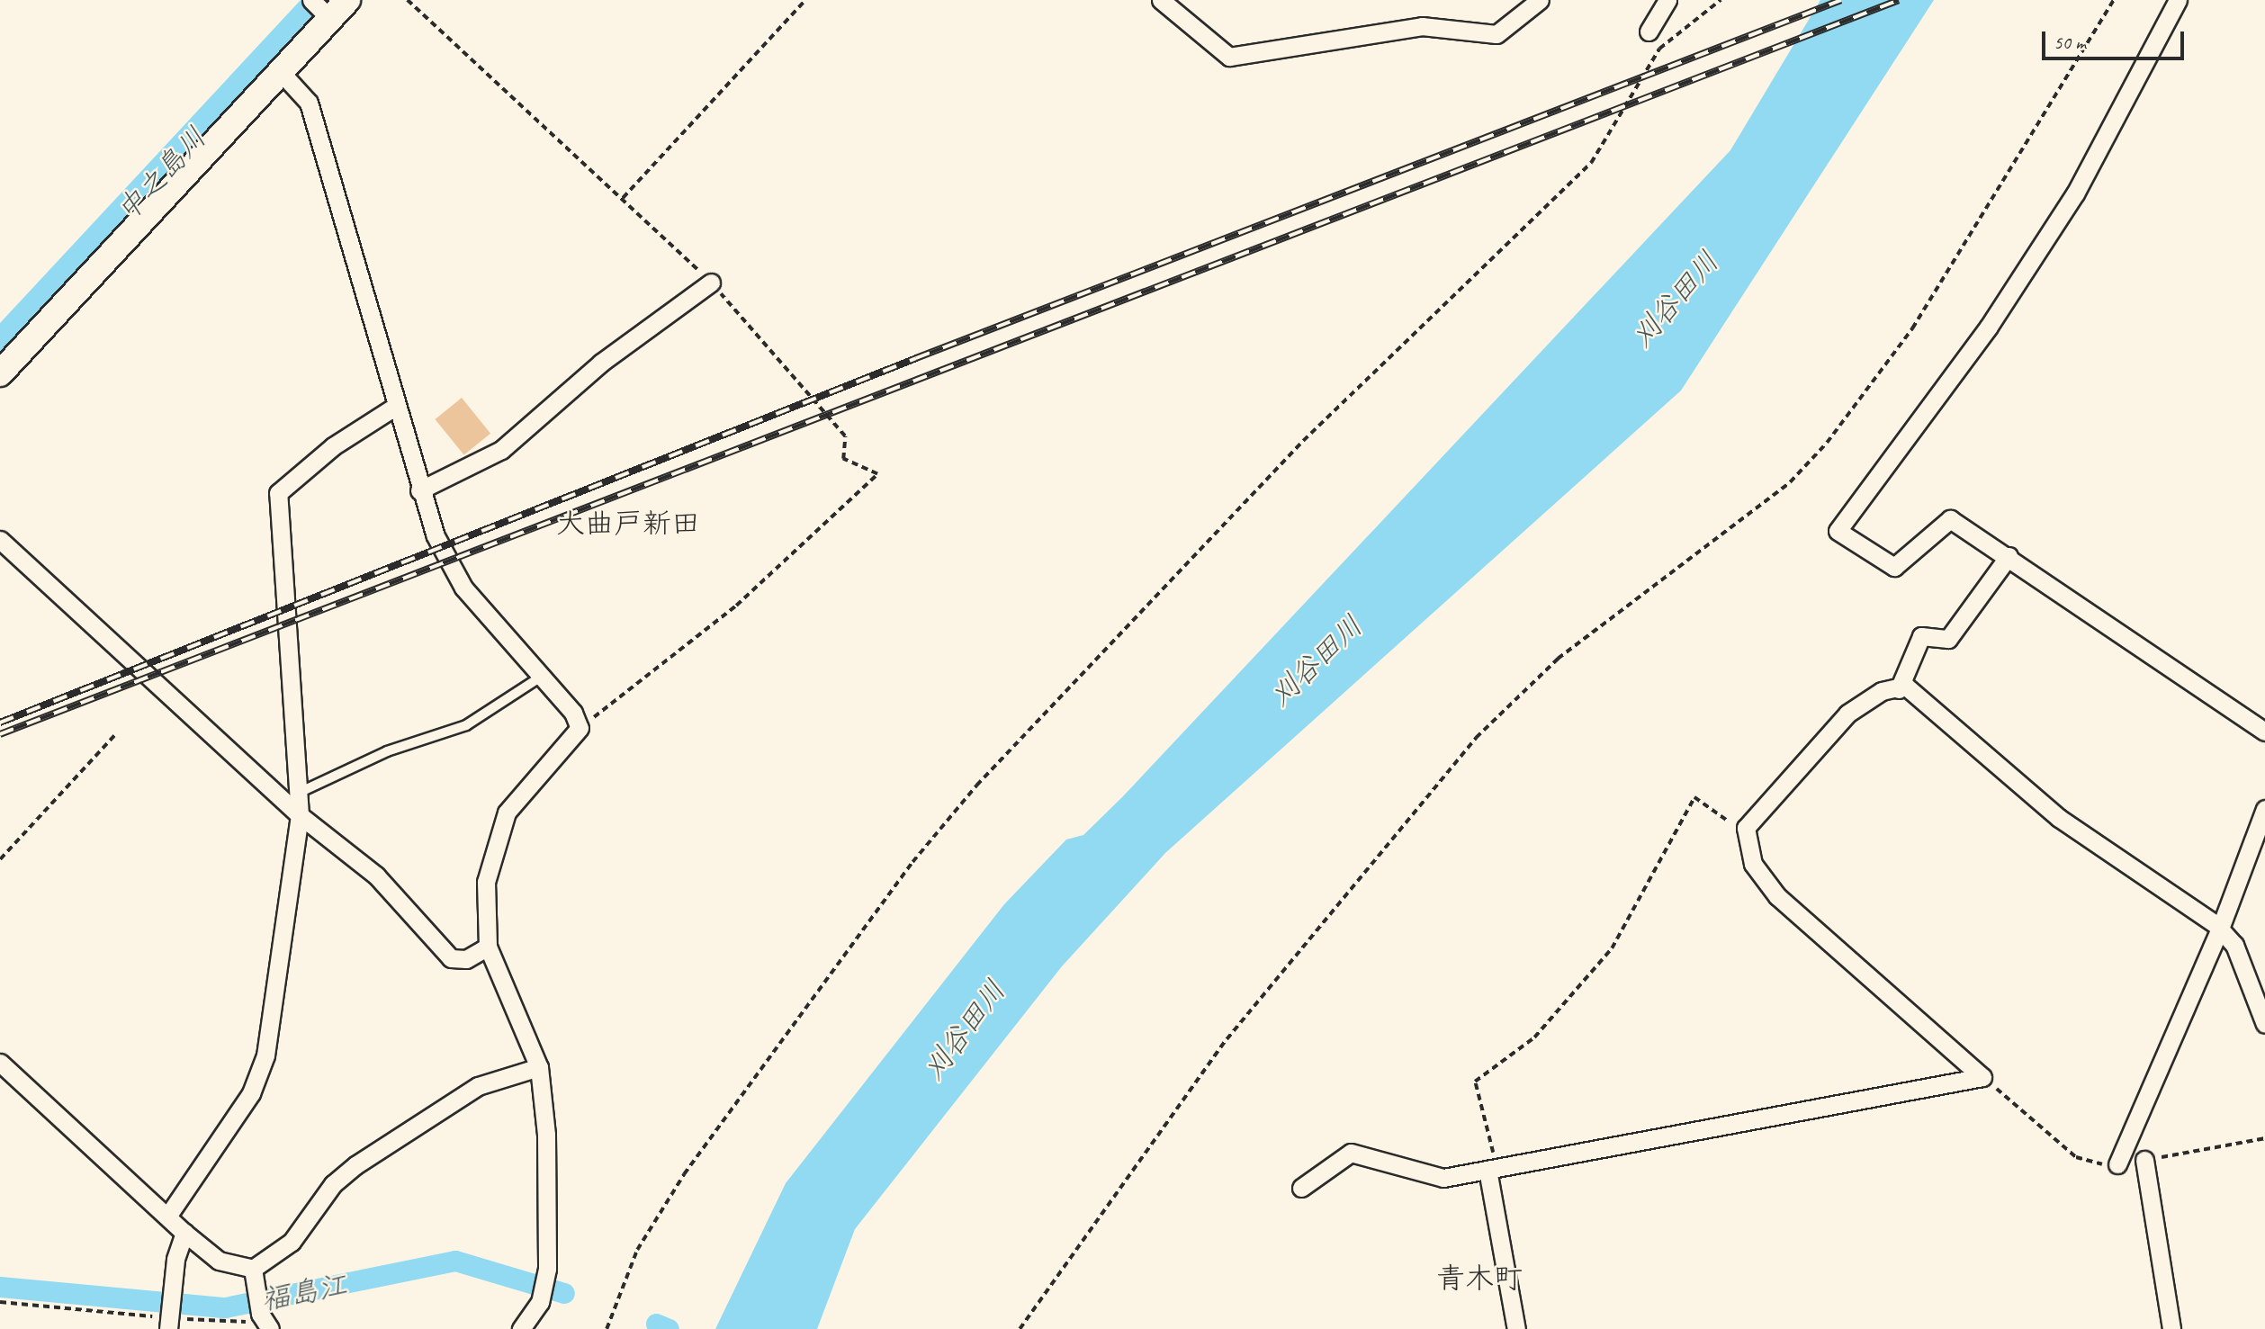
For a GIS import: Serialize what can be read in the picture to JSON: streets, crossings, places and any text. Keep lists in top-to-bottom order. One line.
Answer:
{"districts":["大曲戸新田","青木町"],"water":["中之島川","刈谷田川","福島江"],"scale_bar":"50 m"}
